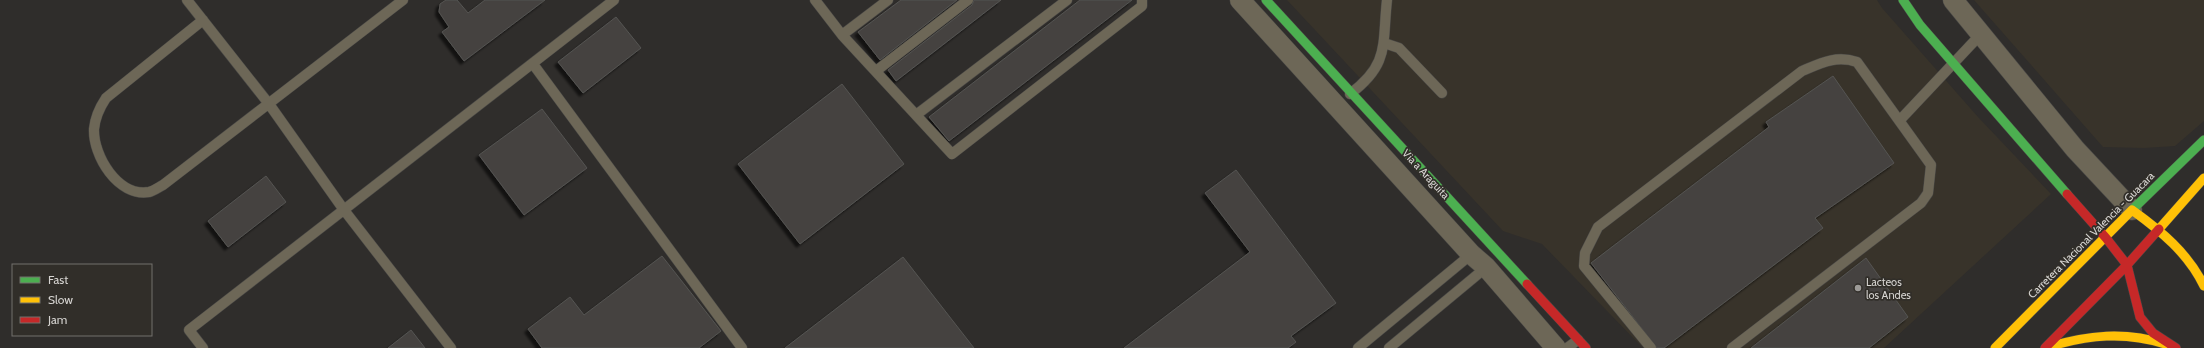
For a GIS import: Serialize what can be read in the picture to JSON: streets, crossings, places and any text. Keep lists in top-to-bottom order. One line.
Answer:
{"streets":{"main road":["Via a Araguita","Carretera Nacional Valencia - Guacara"]},"places":["Lacteos los Andes"],"legend":["Fast","Slow","Jam"]}
